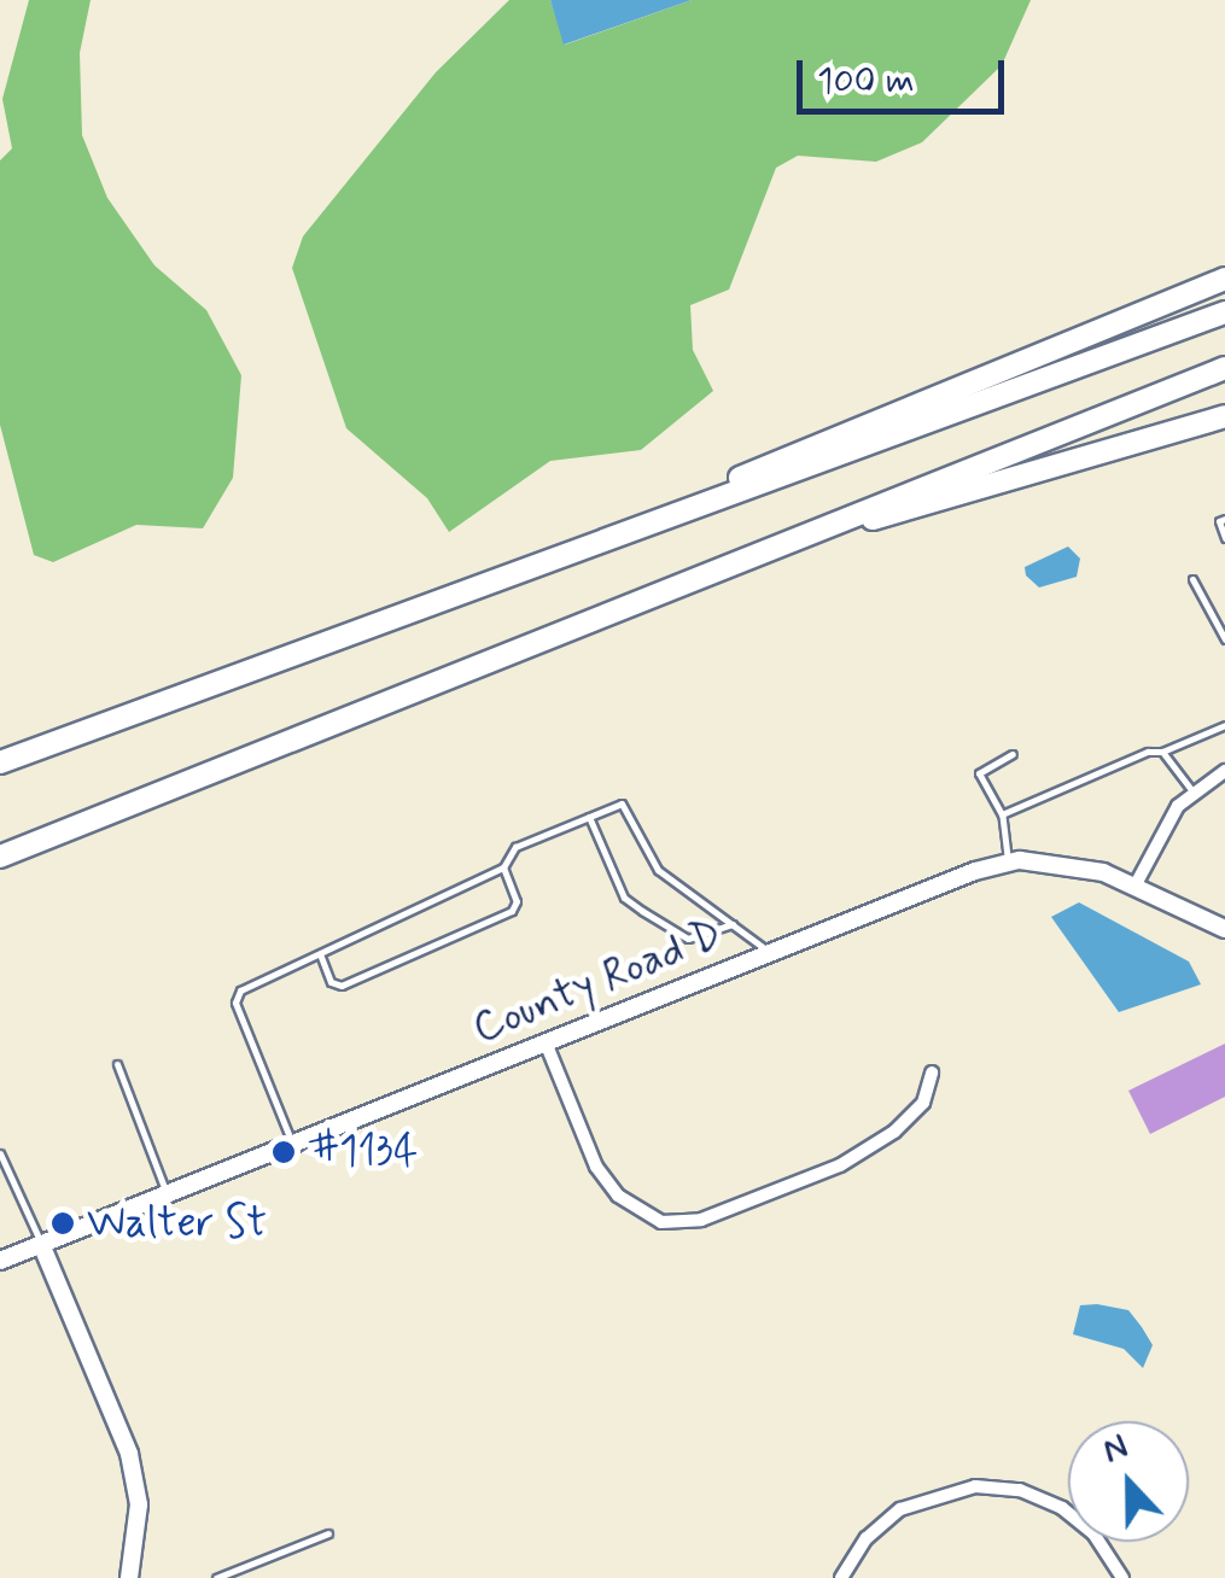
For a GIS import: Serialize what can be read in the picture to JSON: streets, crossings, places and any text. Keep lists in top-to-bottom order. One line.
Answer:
{"streets":{"street":["County Road D"]},"places":["#1134","Walter St"],"scale_bar":"100 m","north":"top"}
